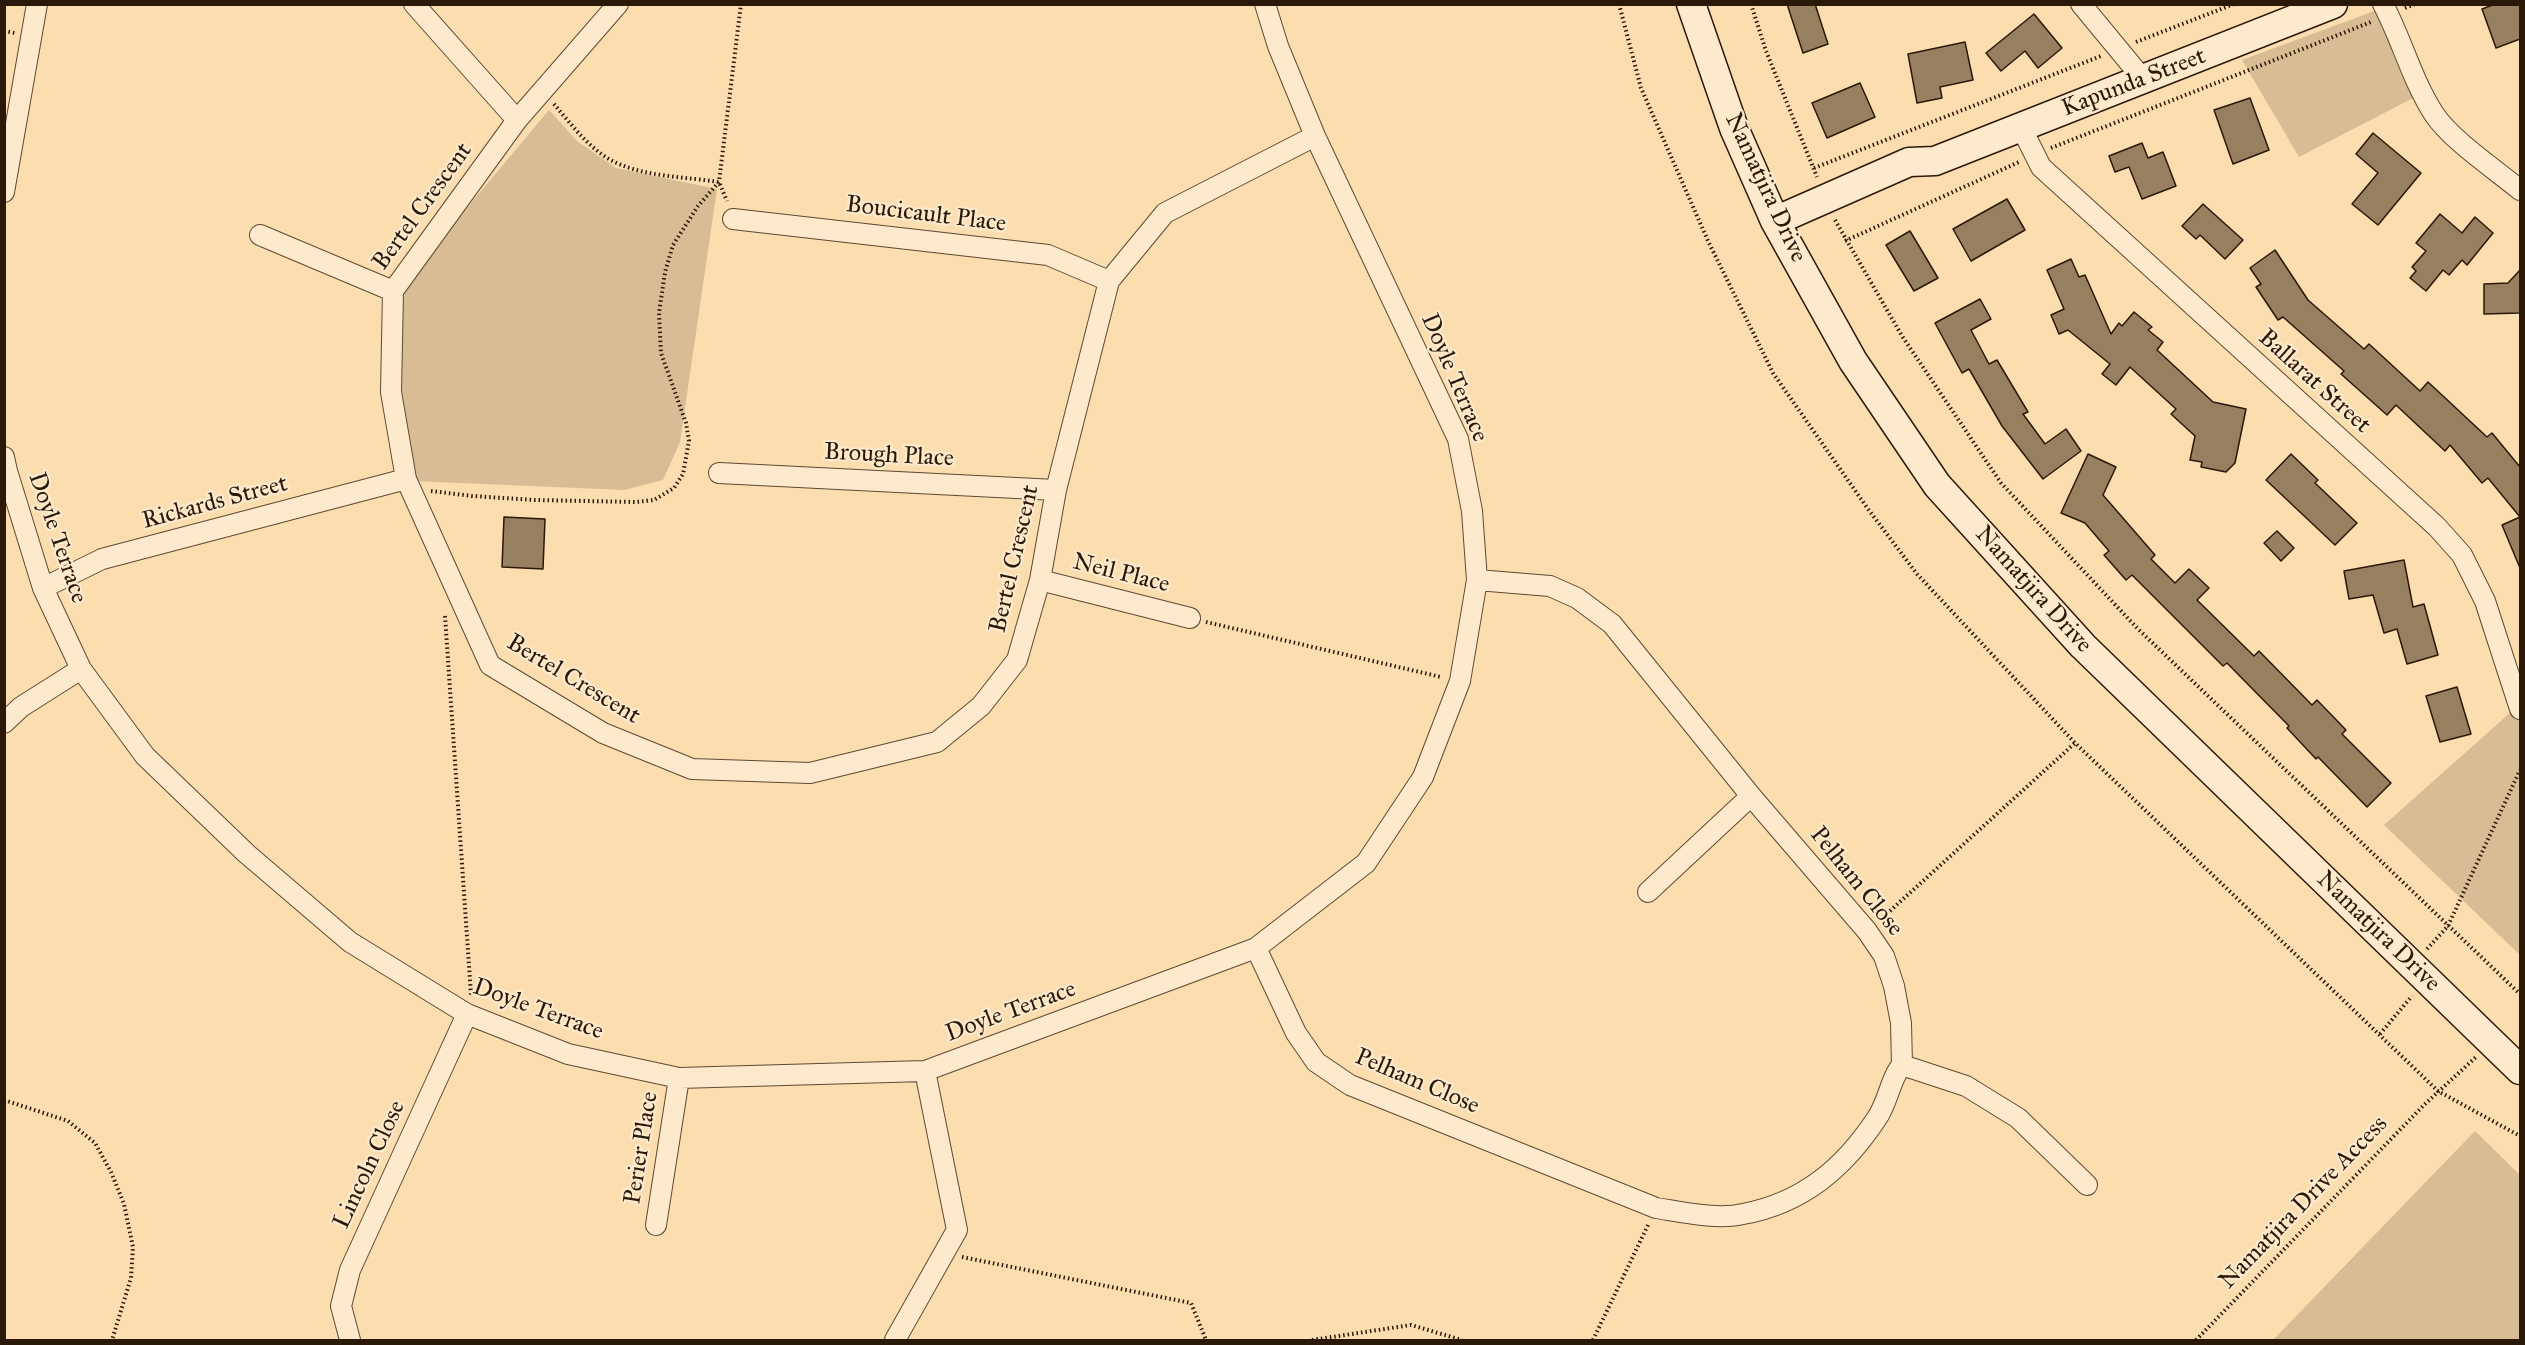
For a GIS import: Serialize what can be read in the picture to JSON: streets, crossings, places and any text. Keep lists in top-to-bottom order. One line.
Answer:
{"streets":{"main road":["Kapunda Street","Namatjira Drive"],"street":["Bertel Crescent","Boucicault Place","Doyle Terrace","Ballarat Street","Brough Place","Rickards Street","Neil Place","Pelham Close","Perier Place","Lincoln Close"],"path":["Namatjira Drive Access"]},"crossings":[["Kapunda Street","Namatjira Drive"],["Kapunda Street","Ballarat Street"],["Namatjira Drive","Namatjira Drive Access"],["Bertel Crescent","Boucicault Place"],["Bertel Crescent","Doyle Terrace"],["Bertel Crescent","Brough Place"],["Bertel Crescent","Rickards Street"],["Bertel Crescent","Neil Place"],["Doyle Terrace","Rickards Street"],["Doyle Terrace","Pelham Close"],["Doyle Terrace","Perier Place"],["Doyle Terrace","Lincoln Close"]]}
